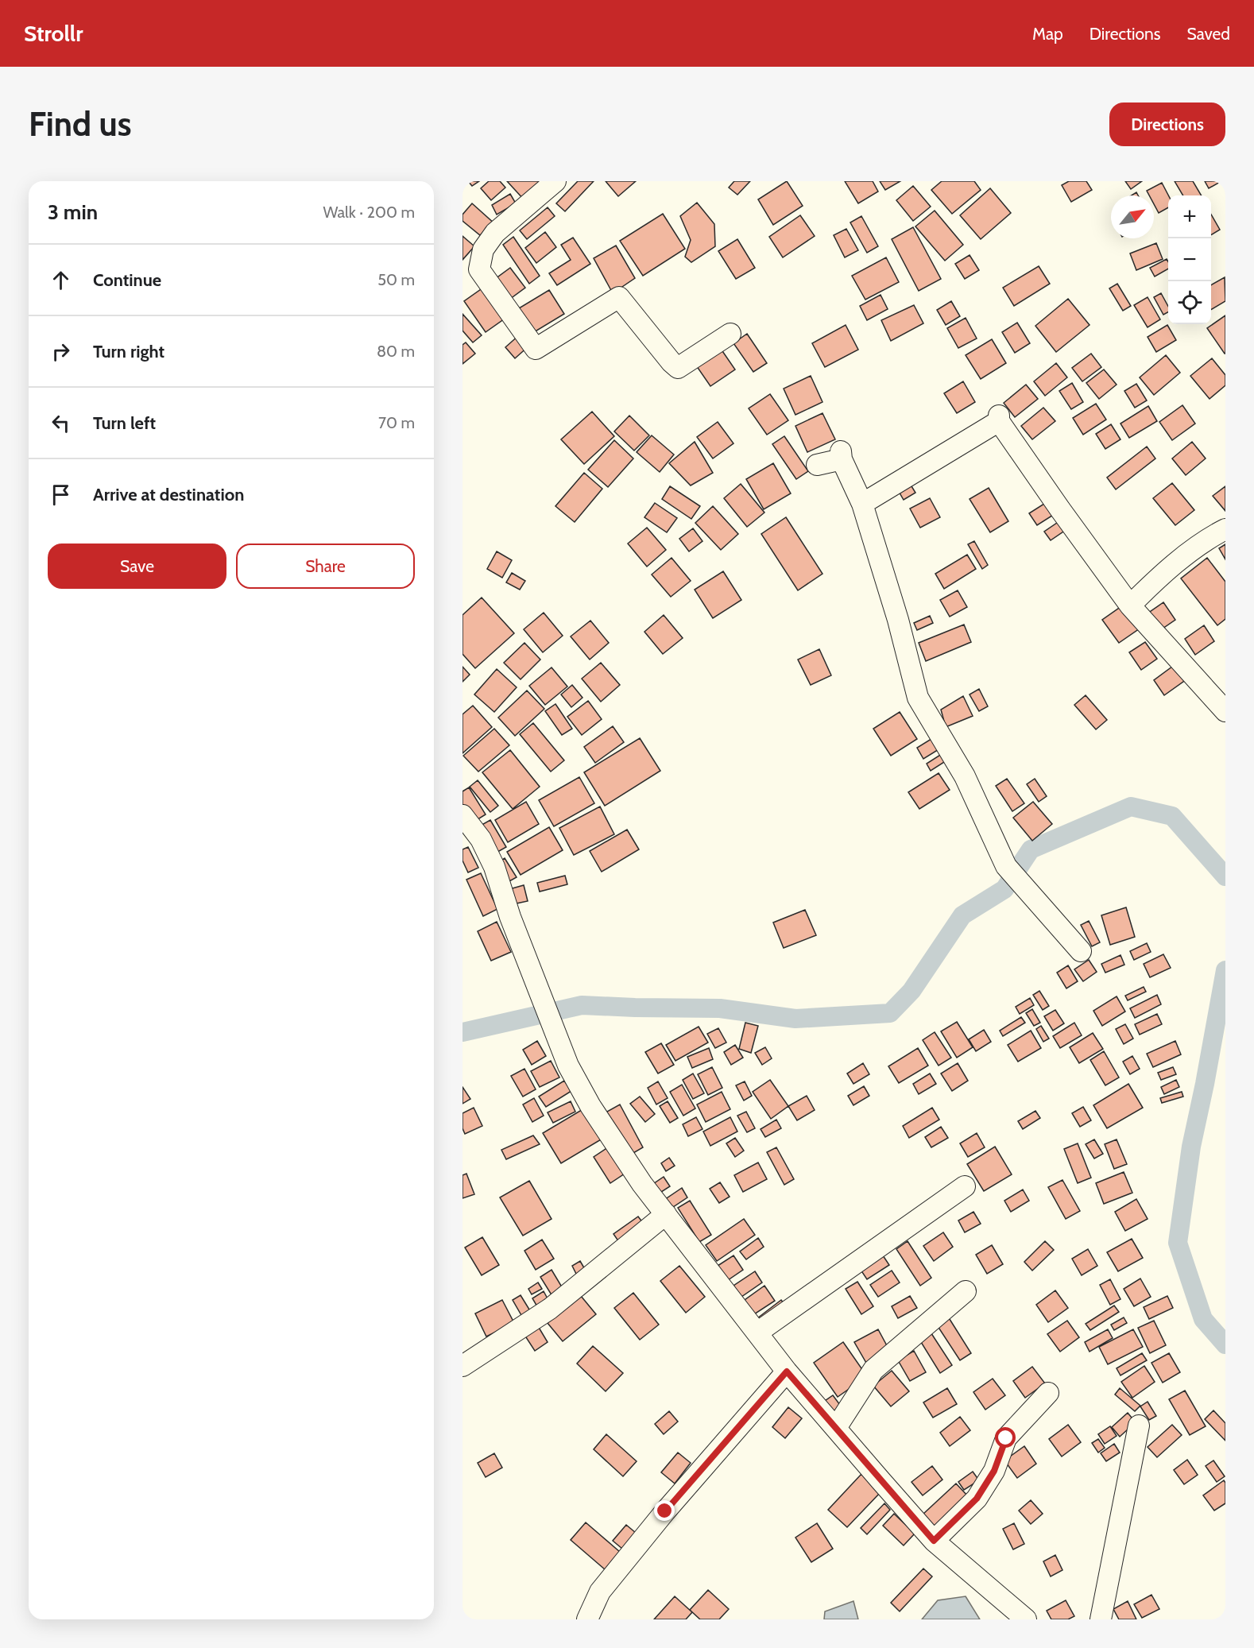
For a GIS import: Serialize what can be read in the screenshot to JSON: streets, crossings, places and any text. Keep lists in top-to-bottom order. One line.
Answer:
{"north":"top right","page":{"header":"Strollr","nav":["Map","Directions","Saved"],"buttons":["Directions",["Save","Share"]],"title":"Find us","heading":["3 min","Walk · 200 m"],"map_buttons":["+","−"],"list":[["Continue","50 m"],["Turn right","80 m"],["Turn left","70 m"],"Arrive at destination"]}}
